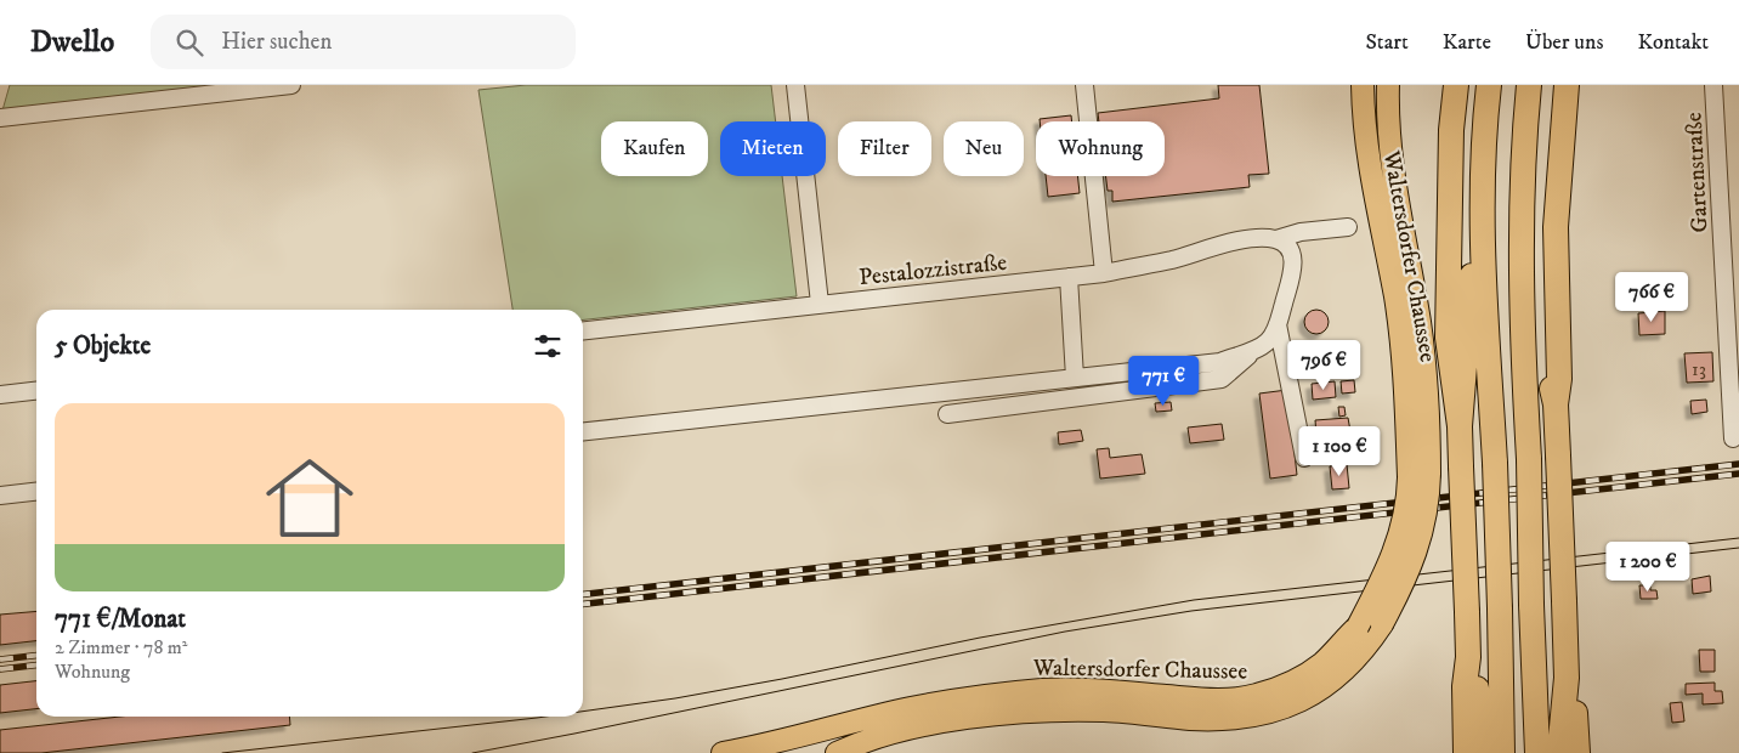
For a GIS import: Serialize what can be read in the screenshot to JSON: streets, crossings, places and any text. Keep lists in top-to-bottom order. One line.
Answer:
{"streets":{"main road":["Waltersdorfer Chaussee"],"street":["Gartenstraße","Pestalozzistraße"]},"house_numbers":["13"],"page":{"header":"Dwello","search":"Hier suchen","nav":["Start","Karte","Über uns","Kontakt"],"chip":["Kaufen","Mieten","Filter","Neu","Wohnung"],"price":["766 €","796 €","771 €","1 100 €","1 200 €"],"heading":"5 Objekte","list":[{"name":"771 €/Monat","note":"2 Zimmer · 78 m² · Wohnung"}]}}
